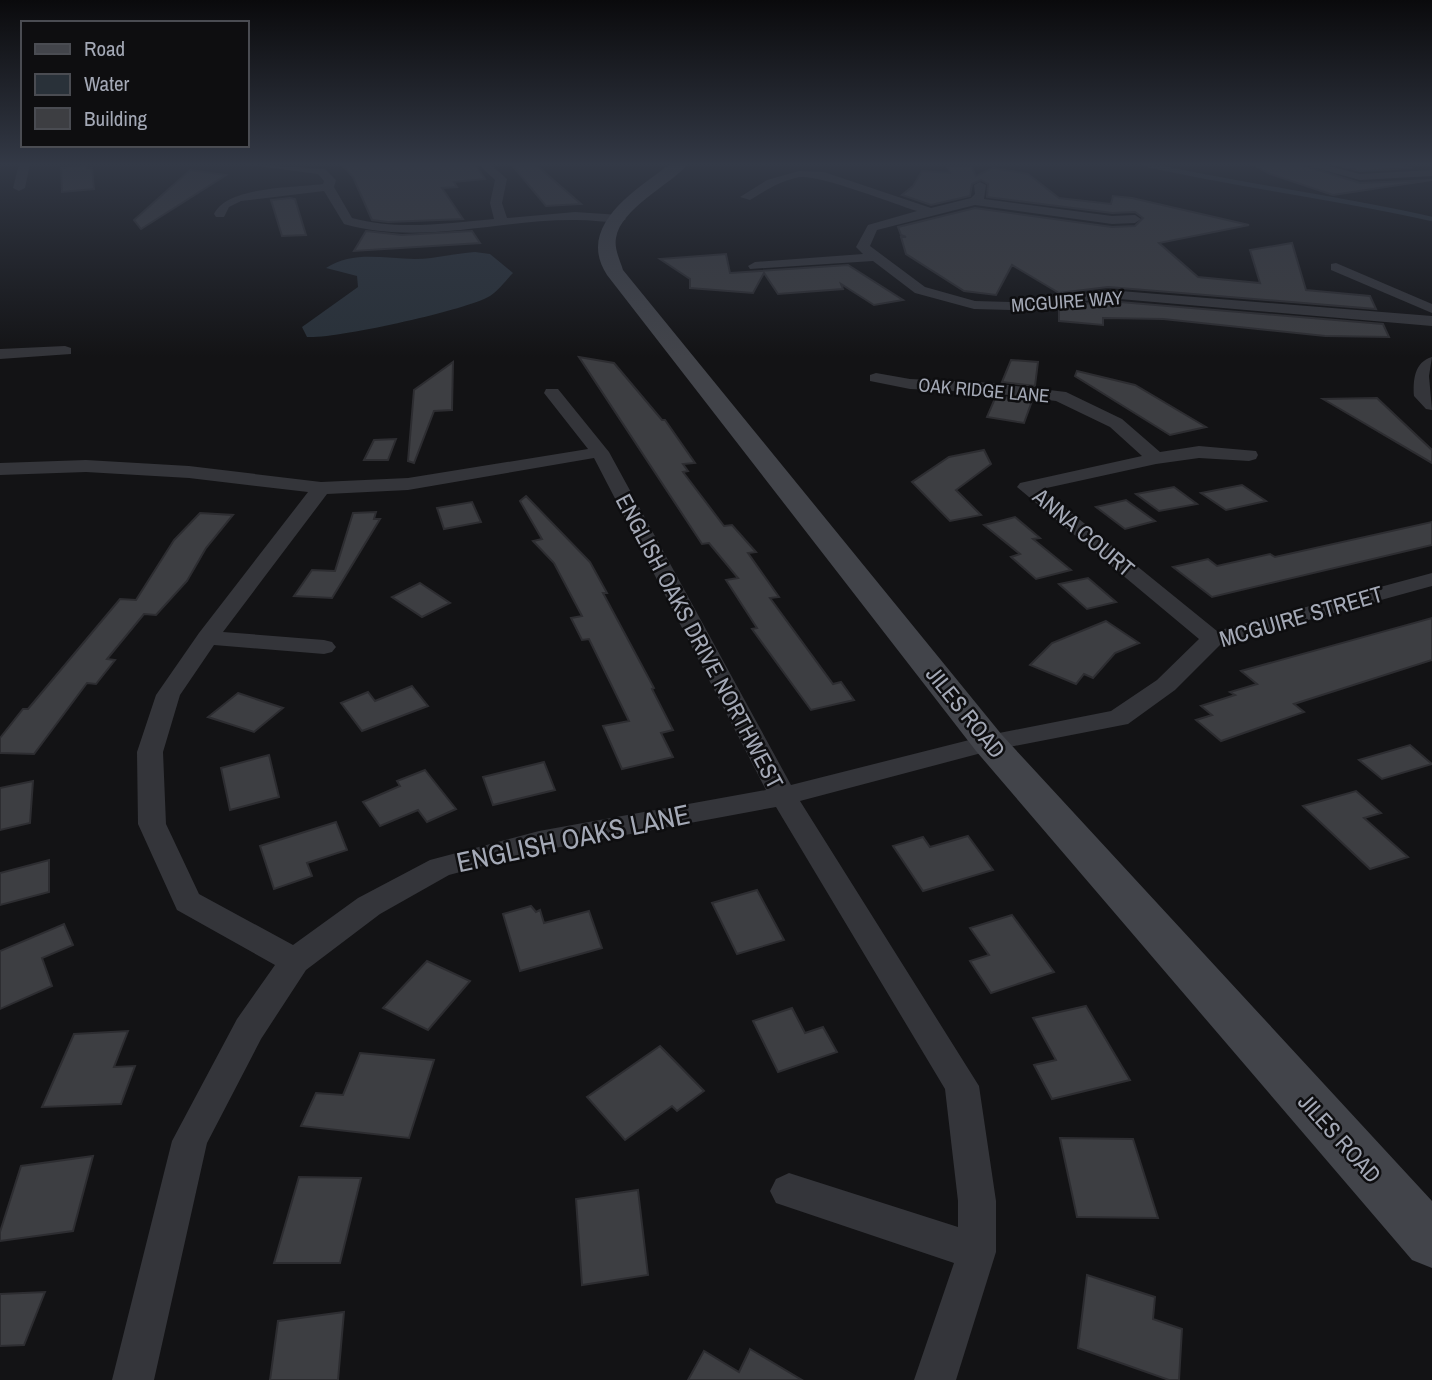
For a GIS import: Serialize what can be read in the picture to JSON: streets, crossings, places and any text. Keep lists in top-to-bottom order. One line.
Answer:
{"streets":{"street":["MCGUIRE WAY","OAK RIDGE LANE","ANNA COURT","MCGUIRE STREET","ENGLISH OAKS DRIVE NORTHWEST","JILES ROAD","ENGLISH OAKS LANE"]},"crossings":[["OAK RIDGE LANE","ANNA COURT"],["ANNA COURT","MCGUIRE STREET"],["MCGUIRE STREET","JILES ROAD"],["MCGUIRE STREET","ENGLISH OAKS LANE"],["ENGLISH OAKS DRIVE NORTHWEST","ENGLISH OAKS LANE"],["JILES ROAD","ENGLISH OAKS LANE"]],"legend":["Road","Water","Building"]}
